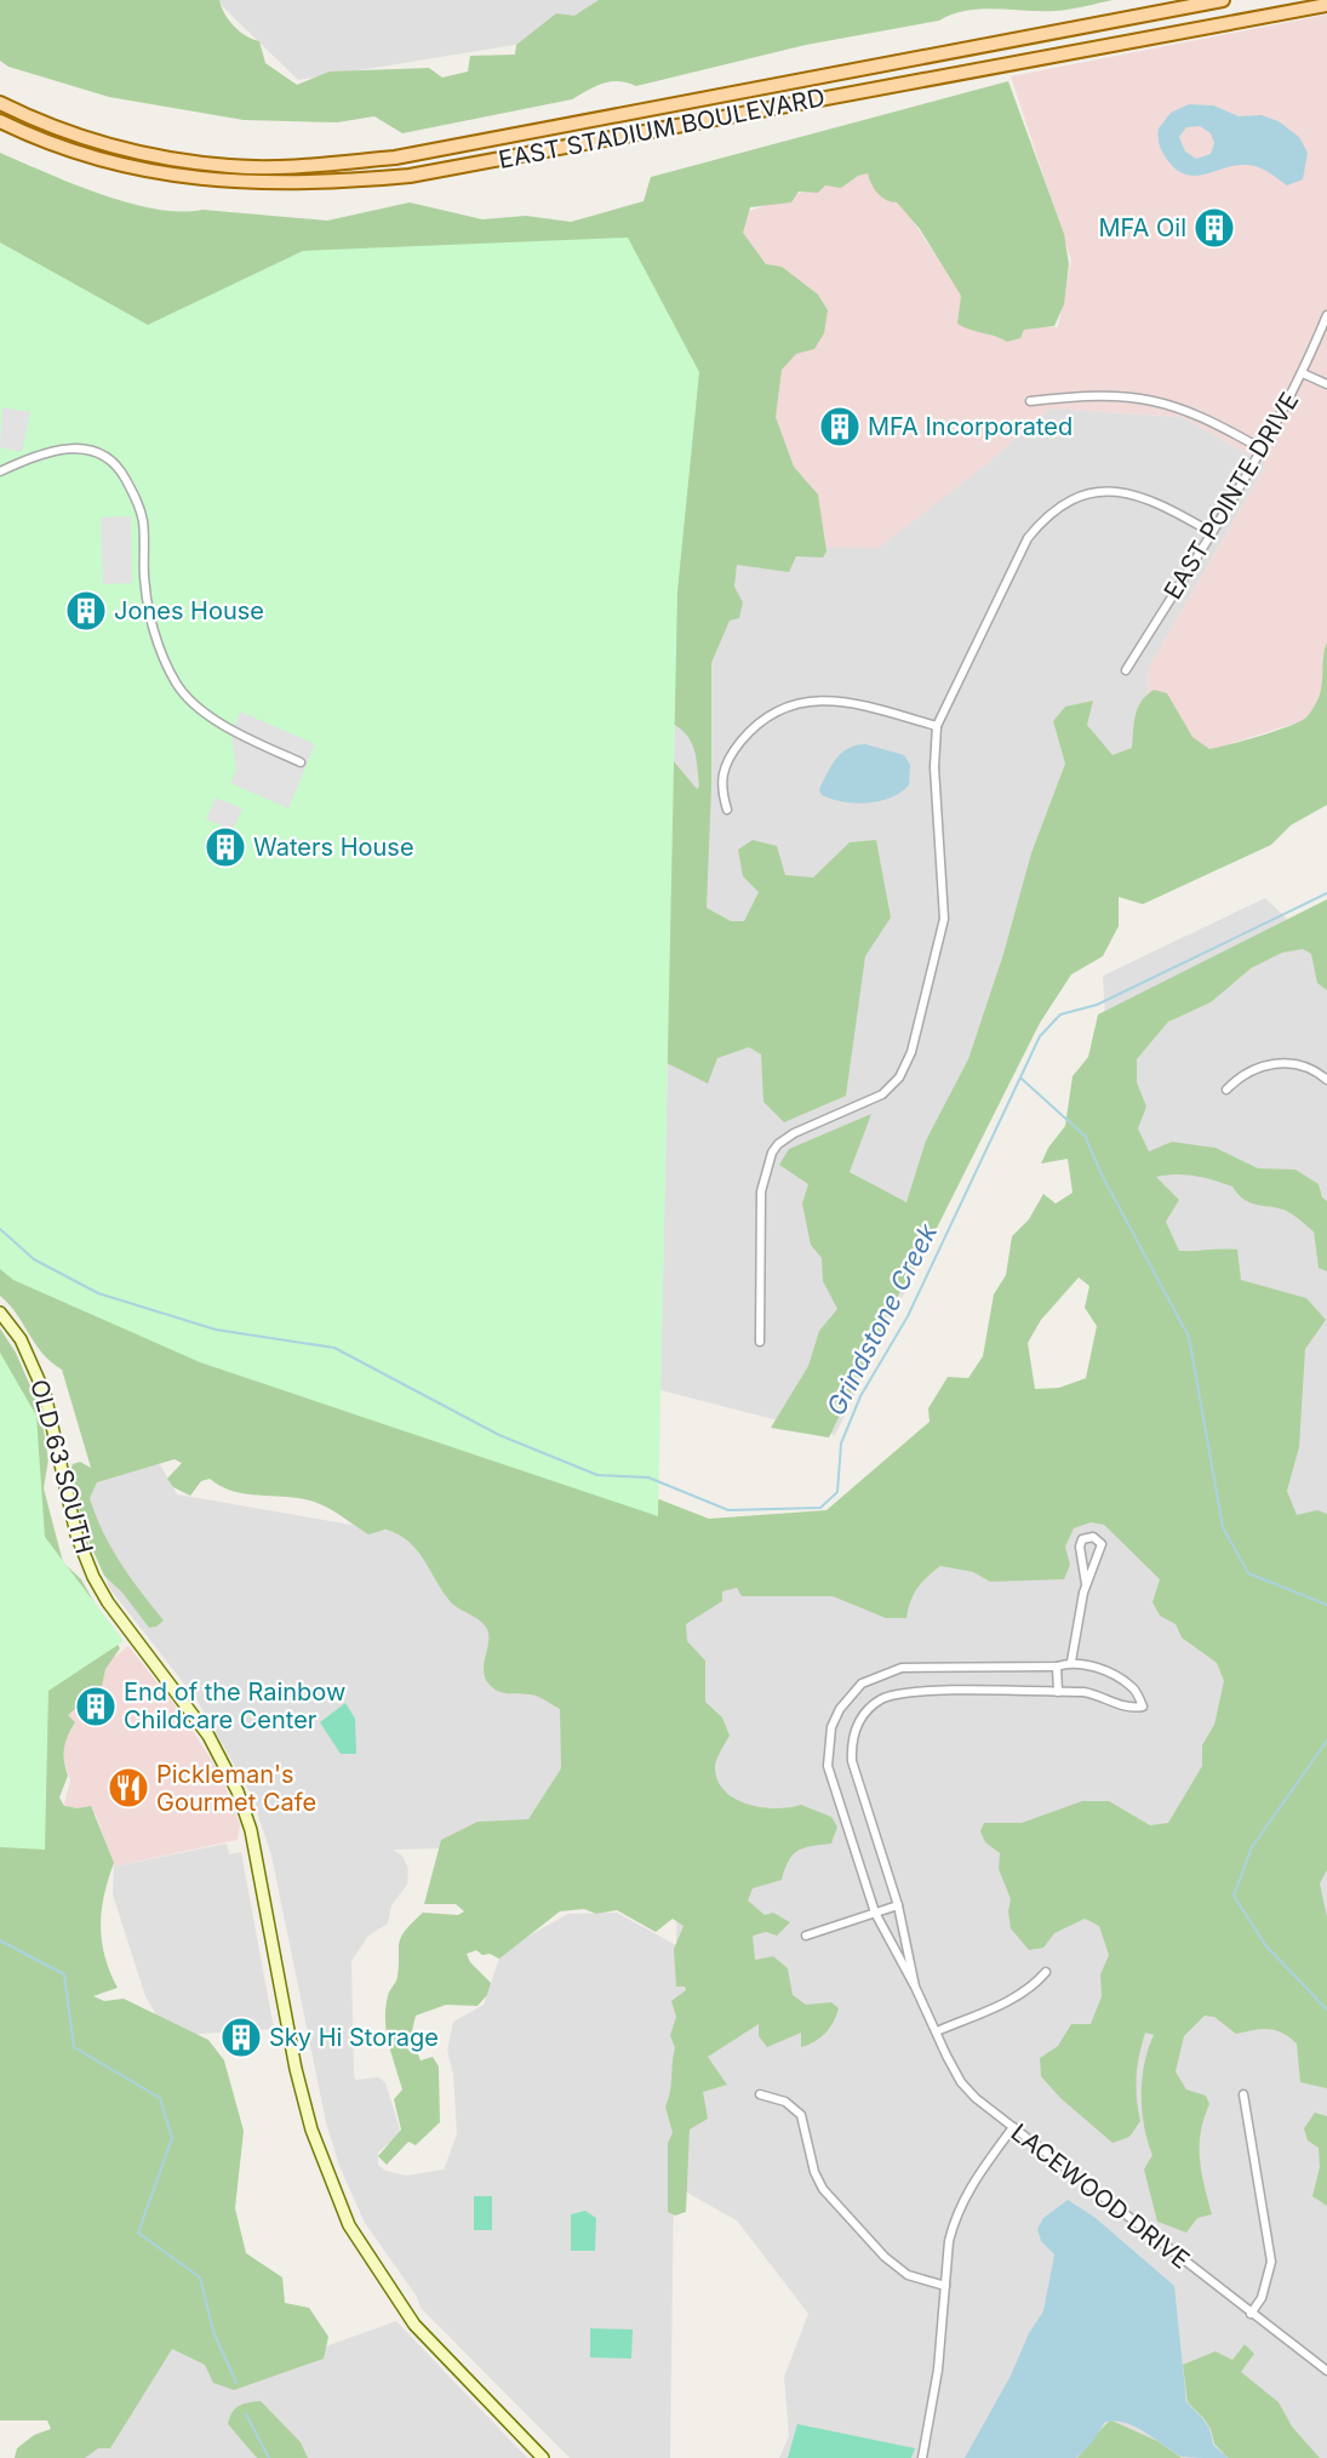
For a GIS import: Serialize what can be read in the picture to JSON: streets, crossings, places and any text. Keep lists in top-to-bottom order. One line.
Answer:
{"streets":{"main road":["EAST STADIUM BOULEVARD","OLD 63 SOUTH"],"street":["EAST POINTE DRIVE","LACEWOOD DRIVE"]},"water":["Grindstone Creek"],"places":{"building":["MFA Oil","MFA Incorporated","Jones House","Waters House","End of the Rainbow Childcare Center","Sky Hi Storage"],"restaurant":["Pickleman's Gourmet Cafe"]}}
